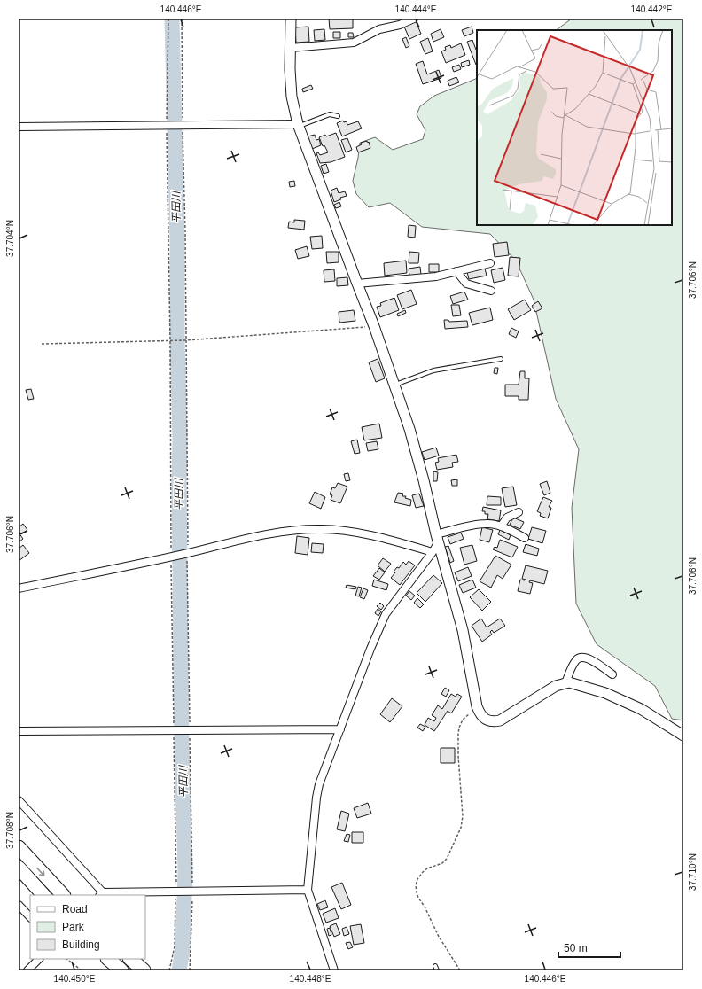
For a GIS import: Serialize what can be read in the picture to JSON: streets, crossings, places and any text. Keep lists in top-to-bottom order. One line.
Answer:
{"water":["平田川"],"legend":["Road","Park","Building"],"scale_bar":"50 m","coordinates":["140.446°E","140.444°E","140.442°E","37.704°N","37.706°N","37.708°N","37.710°N","140.450°E","140.448°E"]}
